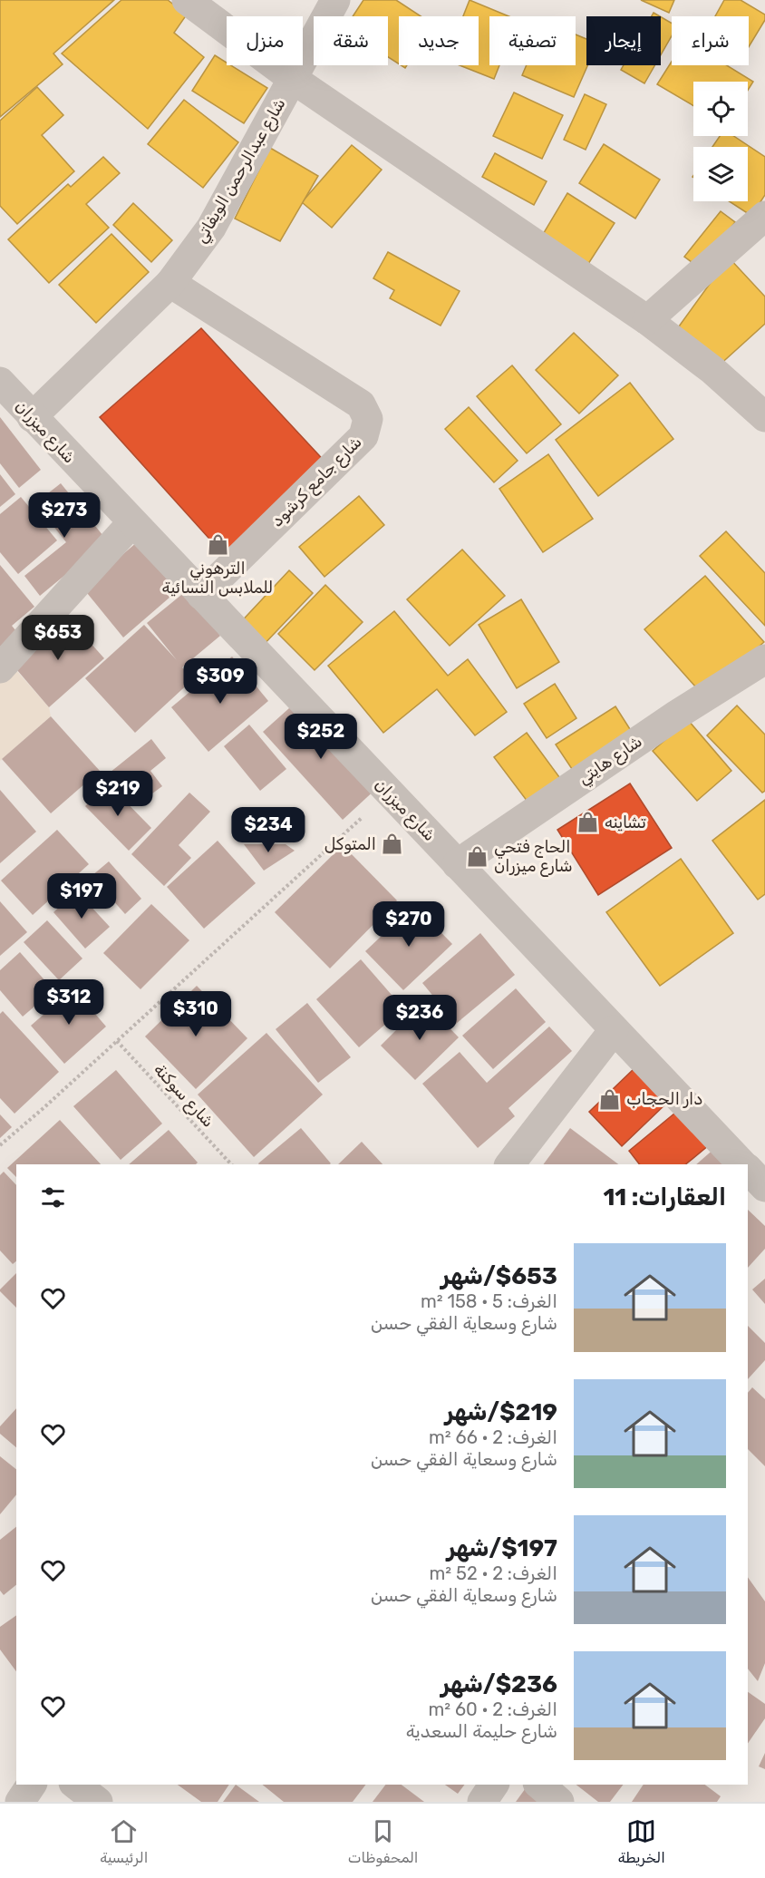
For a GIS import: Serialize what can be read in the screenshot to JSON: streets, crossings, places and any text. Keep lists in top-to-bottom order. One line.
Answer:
{"streets":{"street":["شارع عبدالرحمن الويفاتي","شارع ميزران","شارع جامع كرشود","شارع هايتي"],"path":["شارع سوكنة"]},"crossings":[["شارع عبدالرحمن الويفاتي","شارع ميزران"],["شارع عبدالرحمن الويفاتي","شارع جامع كرشود"],["شارع ميزران","شارع جامع كرشود"],["شارع ميزران","شارع هايتي"]],"places":{"shop":["الترهوني للملابس النسائية","تشاينه","المتوكل","الحاج فتحي شارع ميزران","دار الحجاب"]},"page":{"chip":["شراء","إيجار","تصفية","جديد","شقة","منزل"],"price":["$273","$653","$309","$252","$219","$234","$197","$270","$312","$310","$236"],"heading":"العقارات: 11","list":[{"name":"$653/شهر","note":"الغرف: 5 · 158 m² · شارع وسعاية الفقي حسن"},{"name":"$219/شهر","note":"الغرف: 2 · 66 m² · شارع وسعاية الفقي حسن"},{"name":"$197/شهر","note":"الغرف: 2 · 52 m² · شارع وسعاية الفقي حسن"},{"name":"$236/شهر","note":"الغرف: 2 · 60 m² · شارع حليمة السعدية"}],"tabs":["الخريطة","المحفوظات","الرئيسية"]}}
